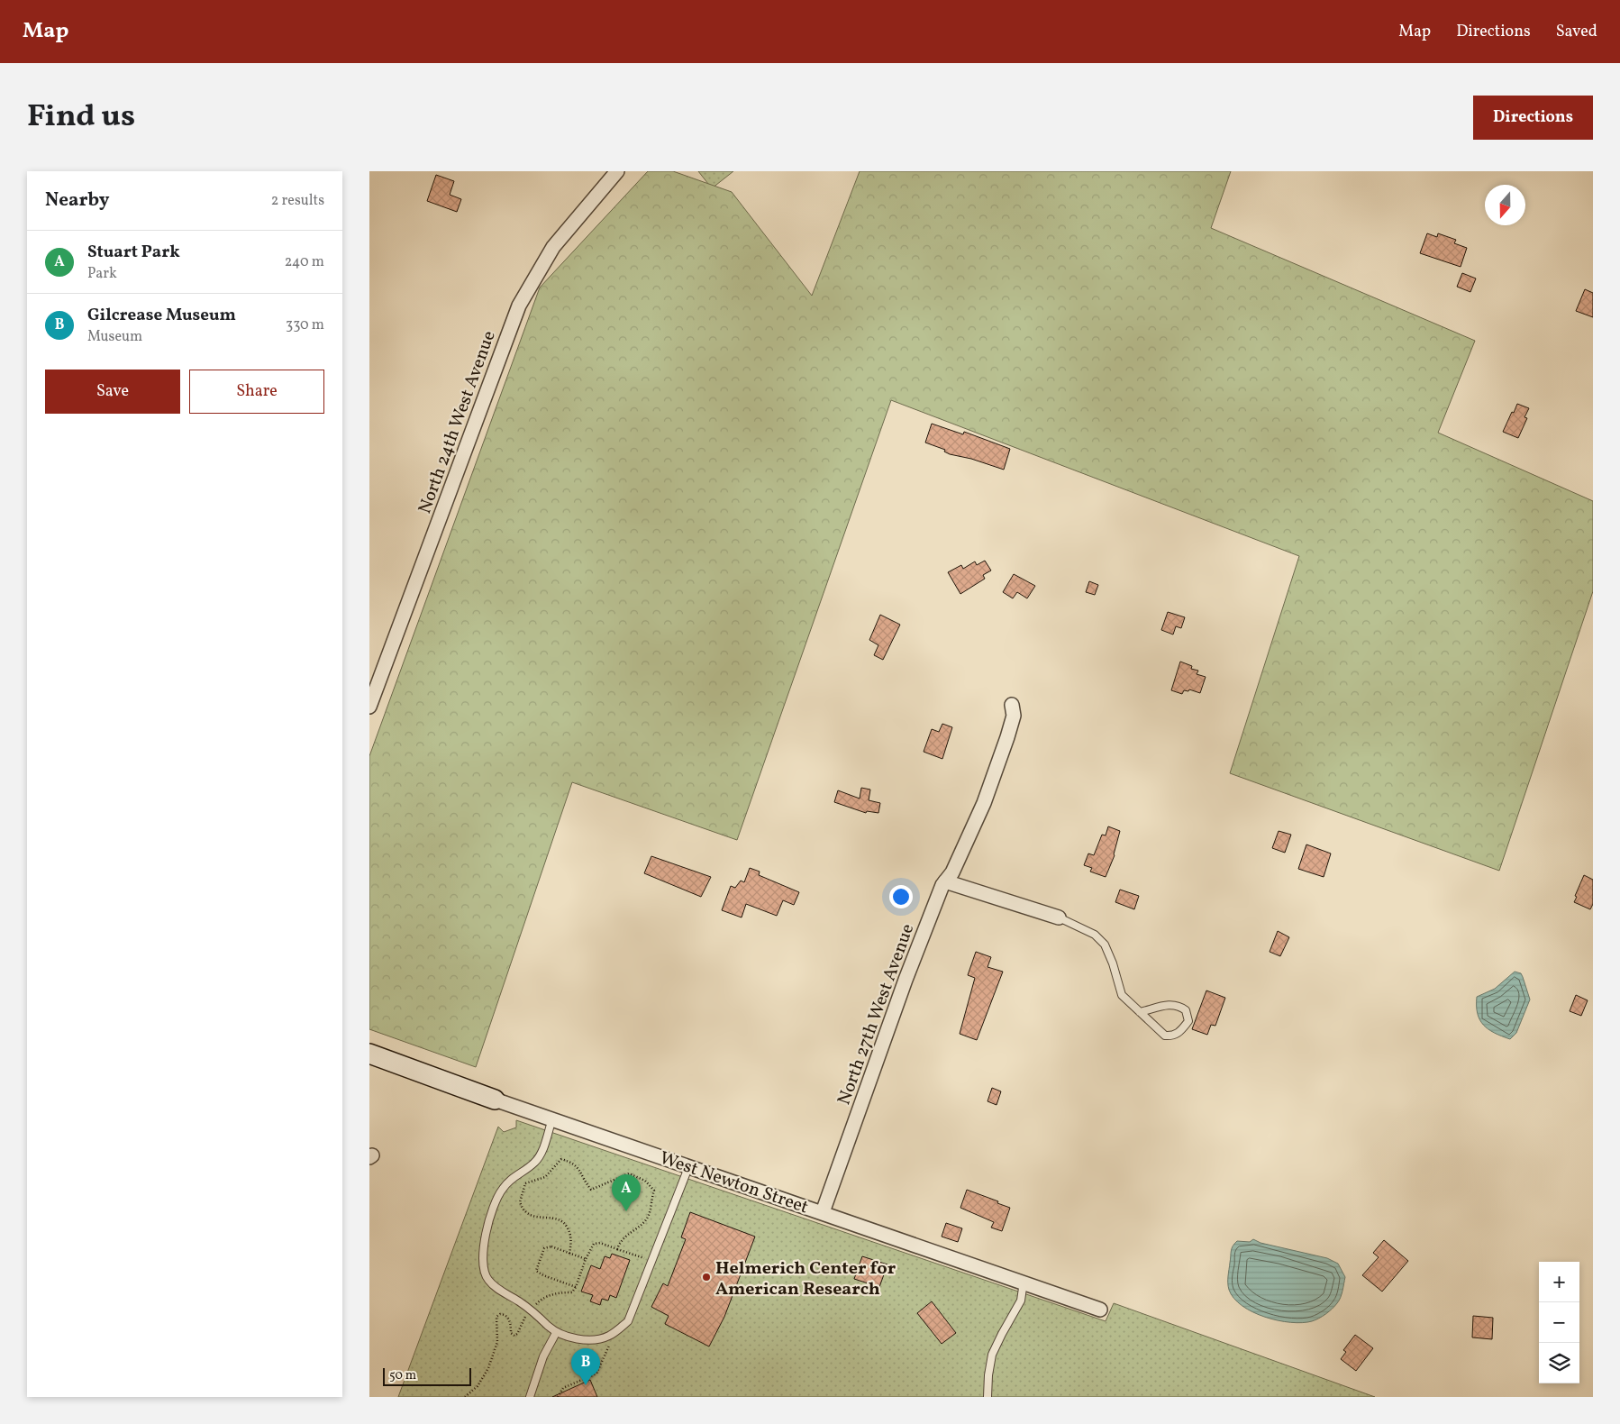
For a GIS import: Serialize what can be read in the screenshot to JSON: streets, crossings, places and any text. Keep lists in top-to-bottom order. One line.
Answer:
{"streets":{"street":["North 24th West Avenue","North 27th West Avenue","West Newton Street"]},"crossings":[["North 27th West Avenue","West Newton Street"]],"places":["Helmerich Center for American Research"],"scale_bar":"50 m","north":"bottom","page":{"header":"Map","nav":["Map","Directions","Saved"],"title":"Find us","buttons":["Directions",["Save","Share"]],"heading":["Nearby","2 results"],"list":[{"mark":"A","name":"Stuart Park","note":"Park","value":"240 m"},{"mark":"B","name":"Gilcrease Museum","note":"Museum","value":"330 m"}],"pins":["A","B"],"map_buttons":["+","−"],"scale":"50 m"}}
